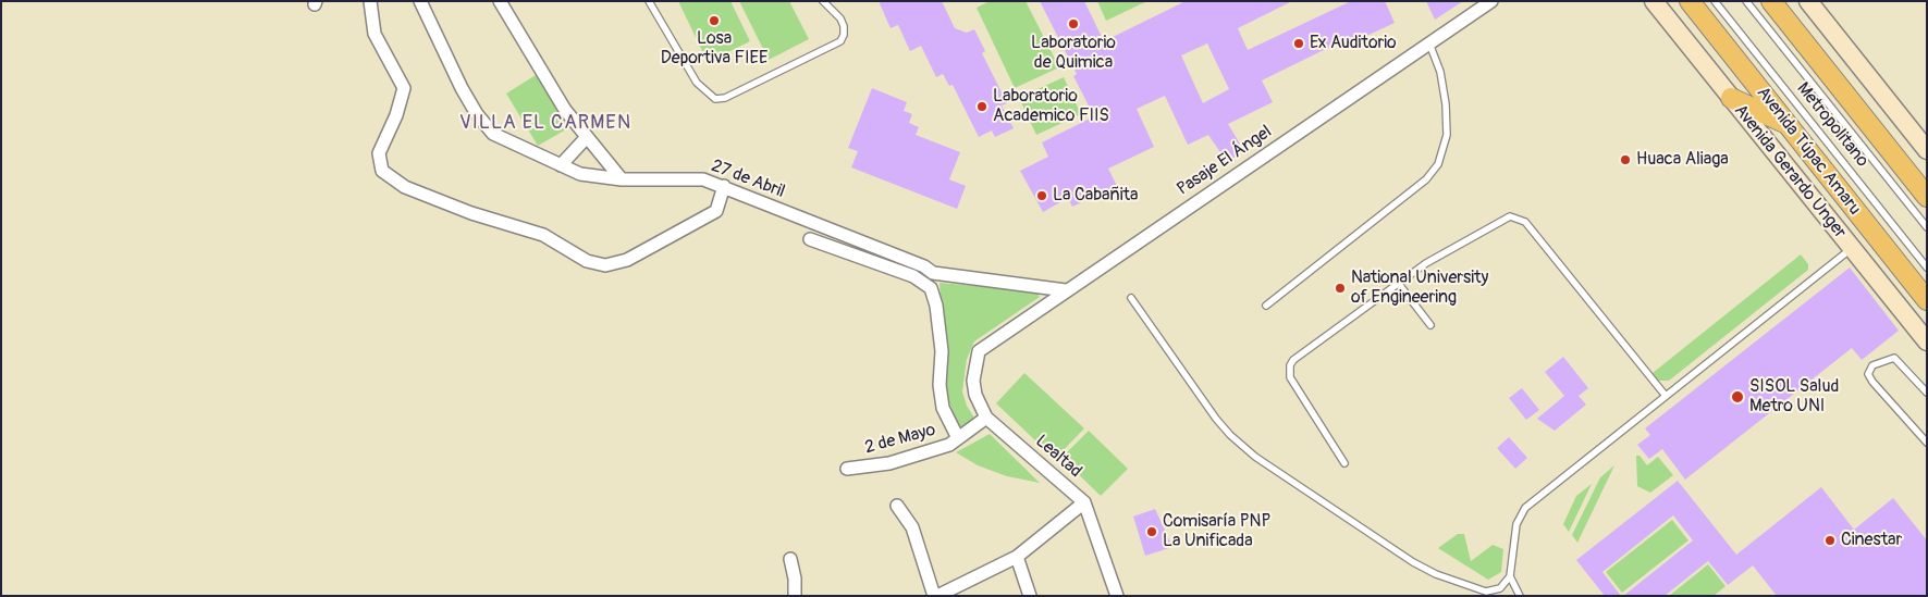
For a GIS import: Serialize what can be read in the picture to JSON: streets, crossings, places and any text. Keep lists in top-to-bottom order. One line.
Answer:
{"streets":{"main road":["Avenida Túpac Amaru"],"street":["Pasaje El Ángel","Avenida Gerardo Unger","27 de Abril","2 de Mayo","Lealtad"],"lane":["Metropolitano"]},"crossings":[["Pasaje El Ángel","27 de Abril"],["Pasaje El Ángel","Lealtad"],["2 de Mayo","Lealtad"]],"districts":["VILLA EL CARMEN"],"places":["Losa Deportiva FIEE","Laboratorio de Quimica","Ex Auditorio","Laboratorio Academico FIIS","Huaca Aliaga","La Cabañita","National University of Engineering","SISOL Salud Metro UNI","Comisaría PNP La Unificada","Cinestar"]}
